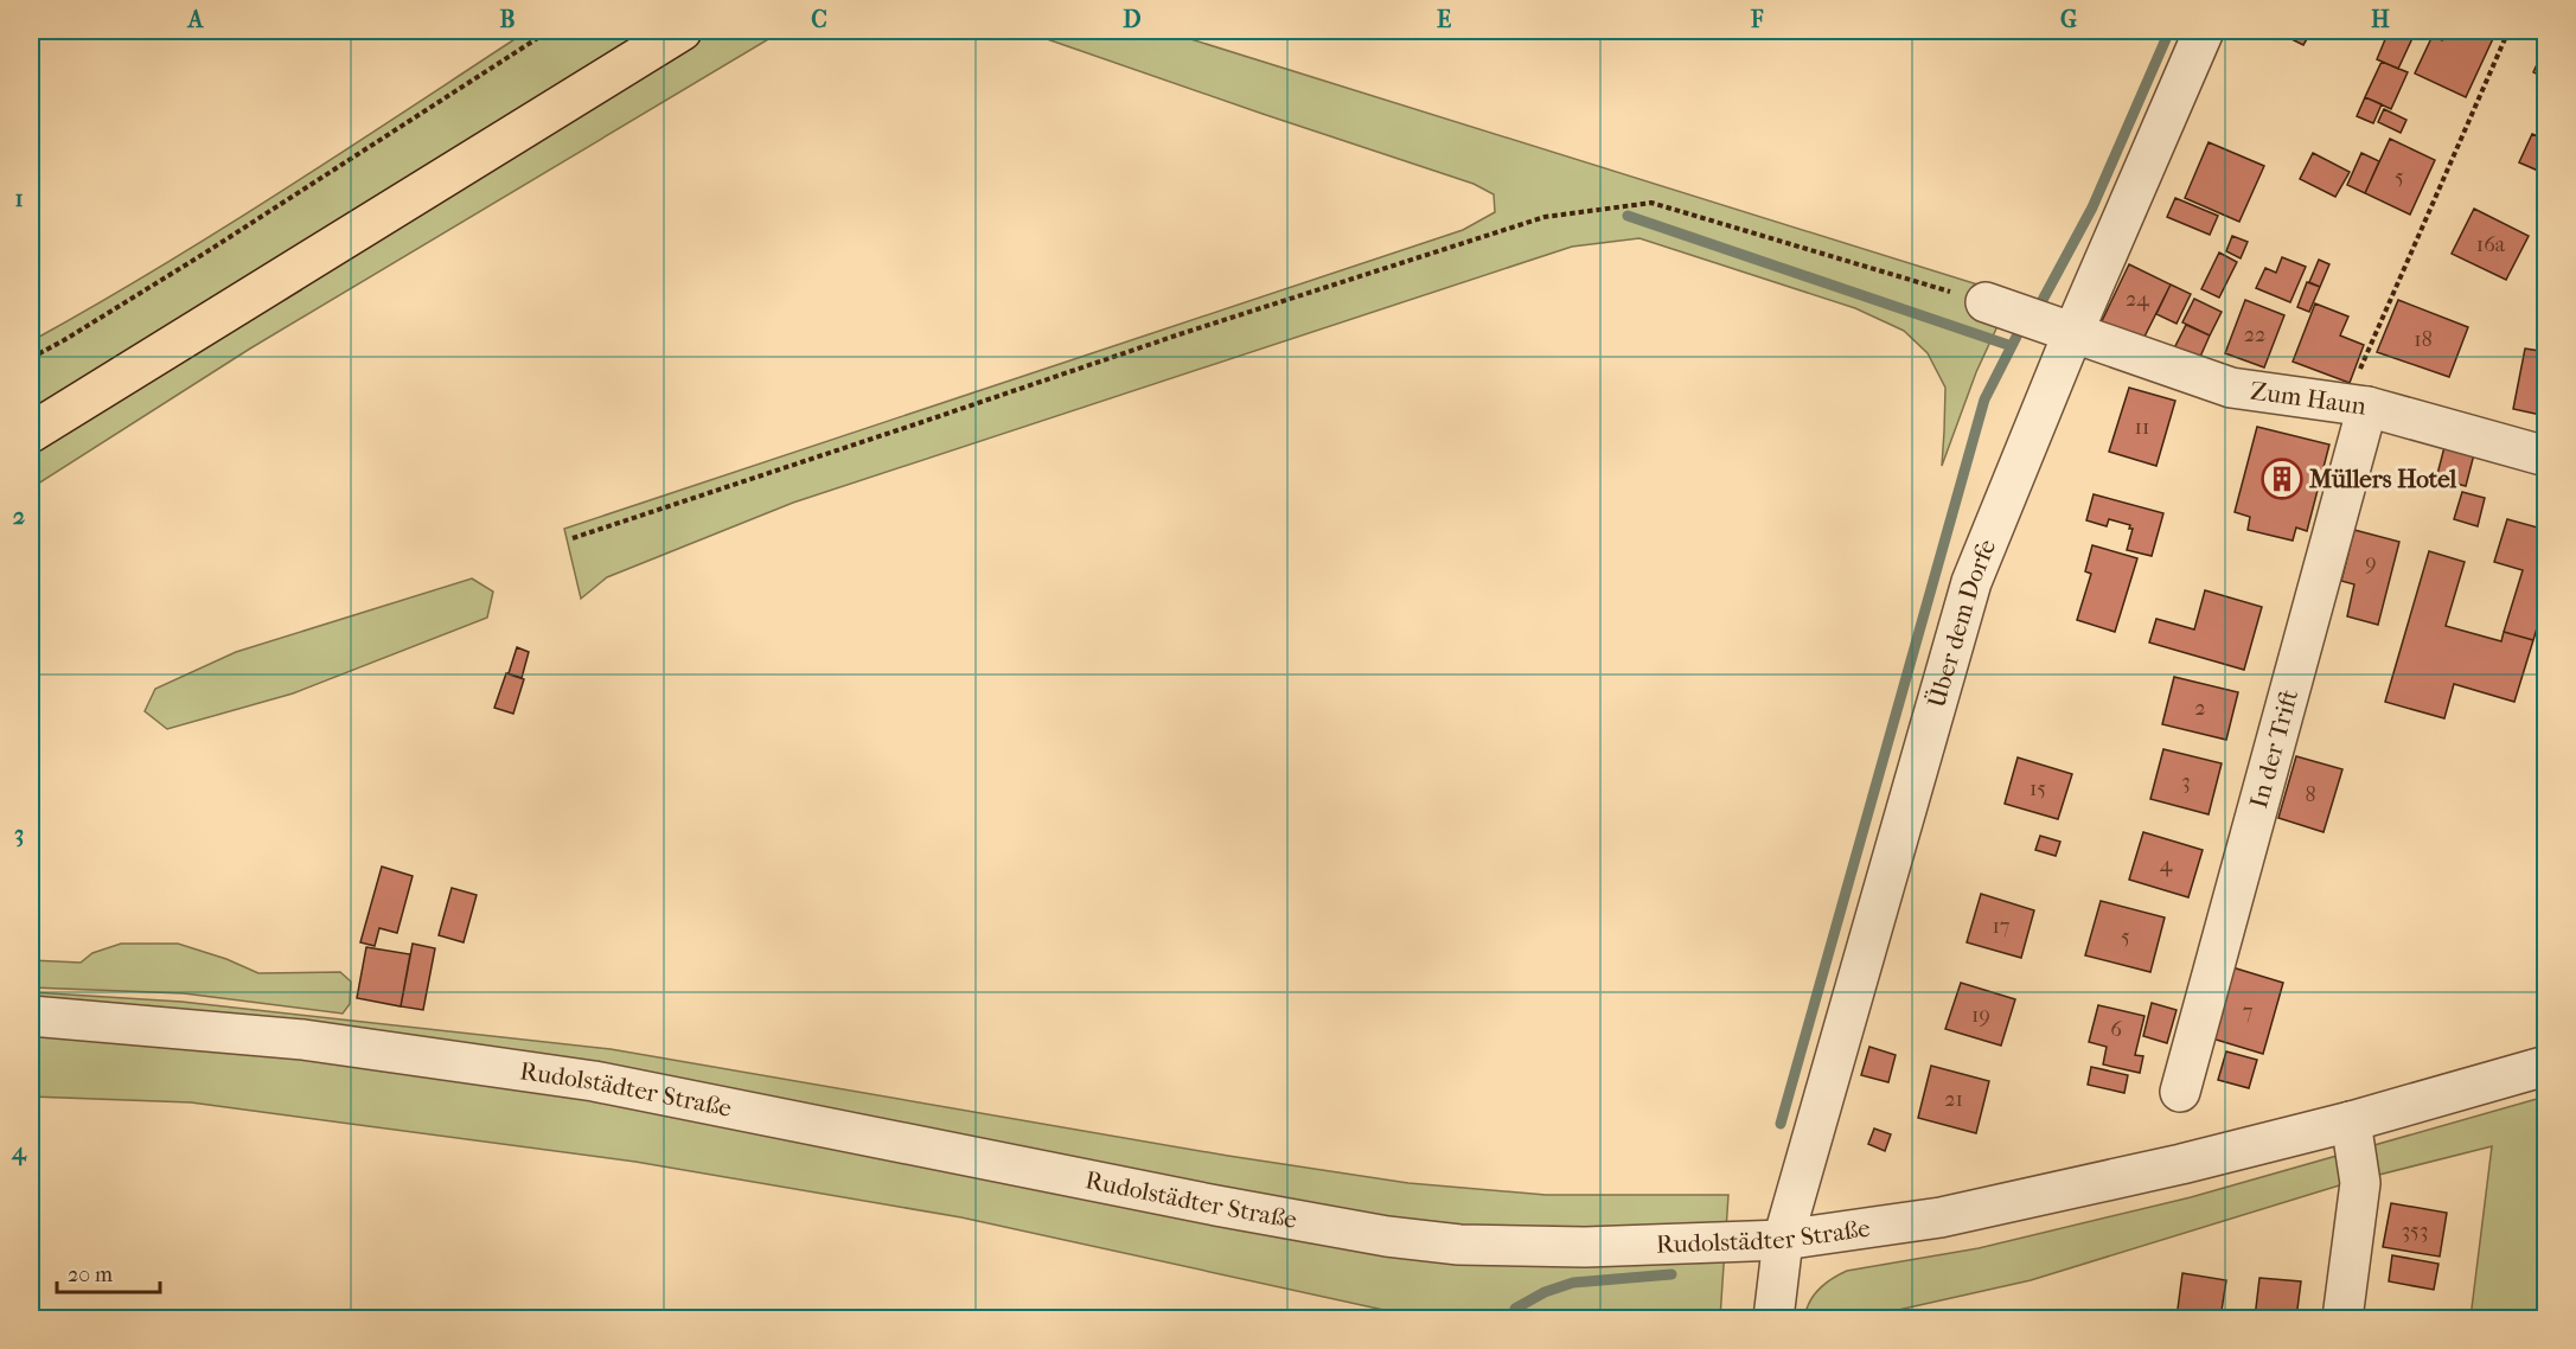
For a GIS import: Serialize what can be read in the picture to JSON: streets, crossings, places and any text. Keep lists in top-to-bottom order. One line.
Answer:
{"streets":{"street":["Zum Haun","Über dem Dorfe","In der Trift","Rudolstädter Straße"]},"crossings":[["Zum Haun","Über dem Dorfe"],["Zum Haun","In der Trift"],["Über dem Dorfe","Rudolstädter Straße"]],"places":{"building":["Müllers Hotel"]},"house_numbers":["5","16a","24","22","18","11","9","2","3","15","8","4","17","5","7","19","6","21","353"],"scale_bar":"20 m","grid":{"columns":["A","B","C","D","E","F","G","H"],"rows":["1","2","3","4"]}}
